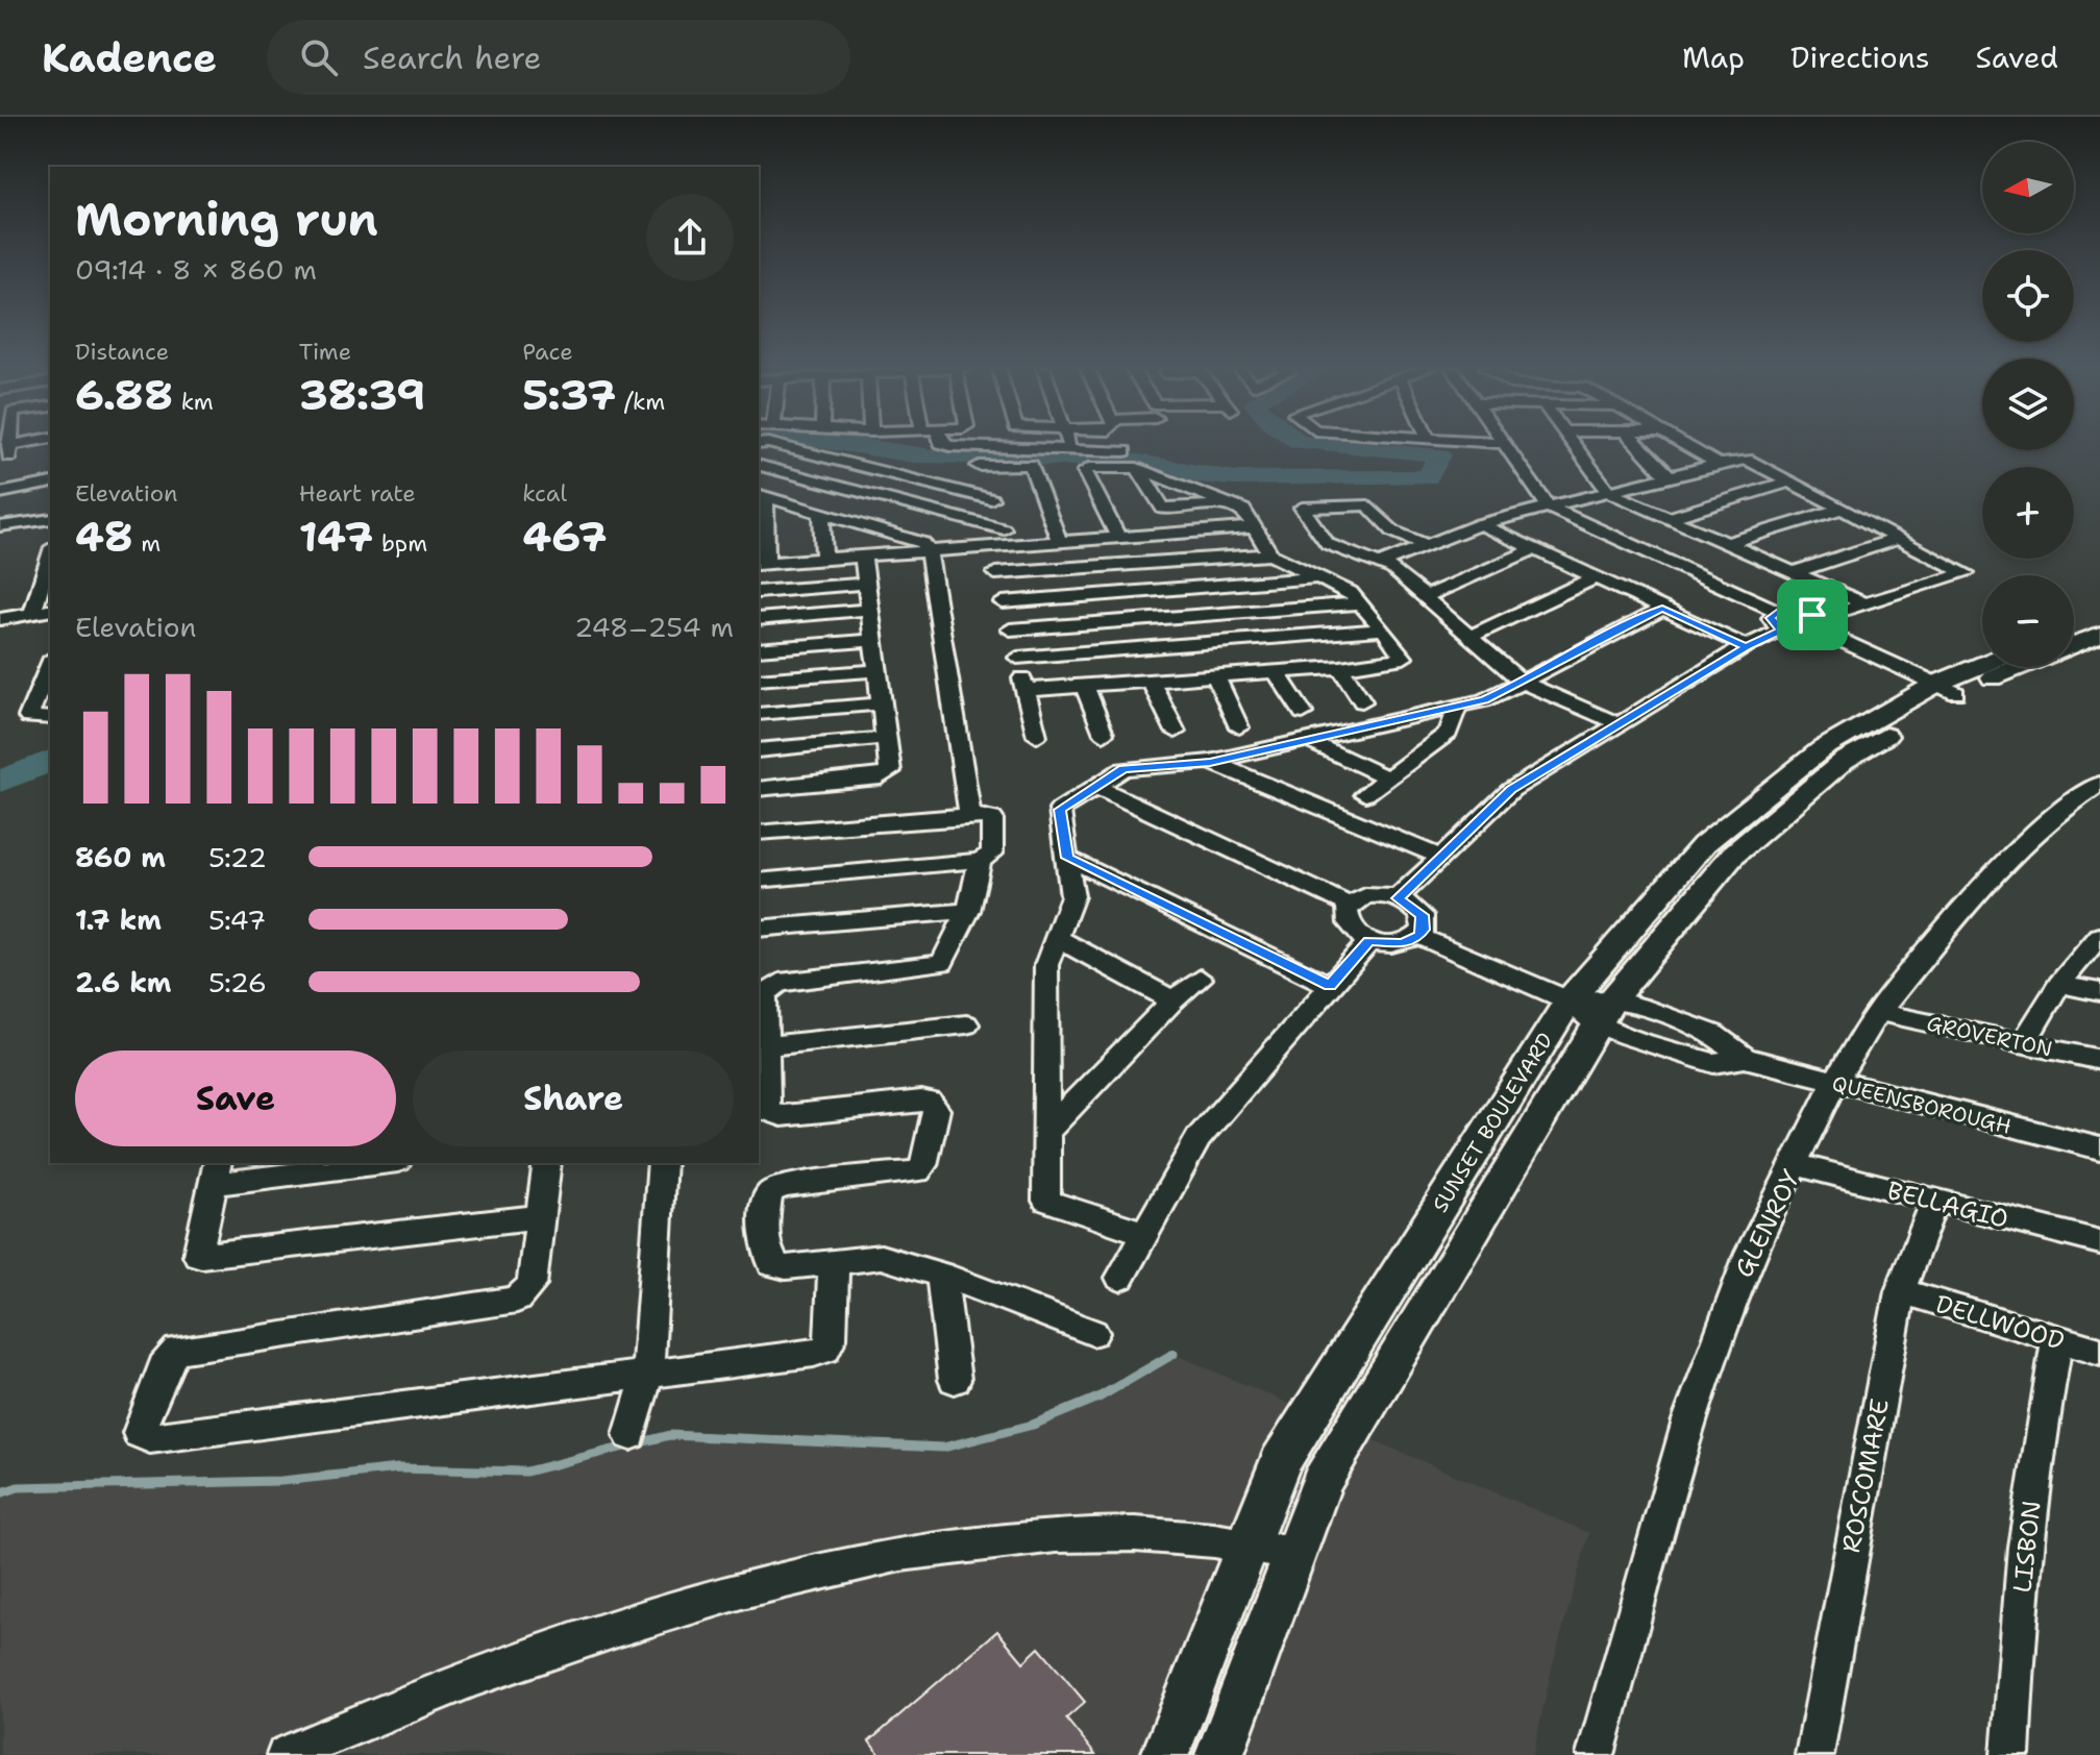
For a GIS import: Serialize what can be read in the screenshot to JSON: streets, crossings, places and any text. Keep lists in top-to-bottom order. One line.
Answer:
{"streets":{"main road":["SUNSET BOULEVARD"],"street":["GROVERTON","QUEENSBOROUGH","BELLAGIO","GLENROY","DELLWOOD","ROSCOMARE","LISBON"]},"crossings":[["GROVERTON","GLENROY"],["QUEENSBOROUGH","SUNSET BOULEVARD"],["QUEENSBOROUGH","GLENROY"],["BELLAGIO","GLENROY"],["BELLAGIO","ROSCOMARE"],["DELLWOOD","ROSCOMARE"],["DELLWOOD","LISBON"]],"north":"left","page":{"header":"Kadence","search":"Search here","nav":["Map","Directions","Saved"],"map_buttons":["+","−"],"heading":["Morning run","09:14 · 8 × 860 m"],"stats":[["Distance","6.88 km"],["Time","38:39"],["Pace","5:37 /km"],["Elevation","48 m"],["Heart rate","147 bpm"],["kcal","467"]],"chart":["Elevation","248–254 m"],"list":[{"name":"860 m","note":"5:22"},{"name":"1.7 km","note":"5:47"},{"name":"2.6 km","note":"5:26"}],"buttons":["Save","Share"]}}
